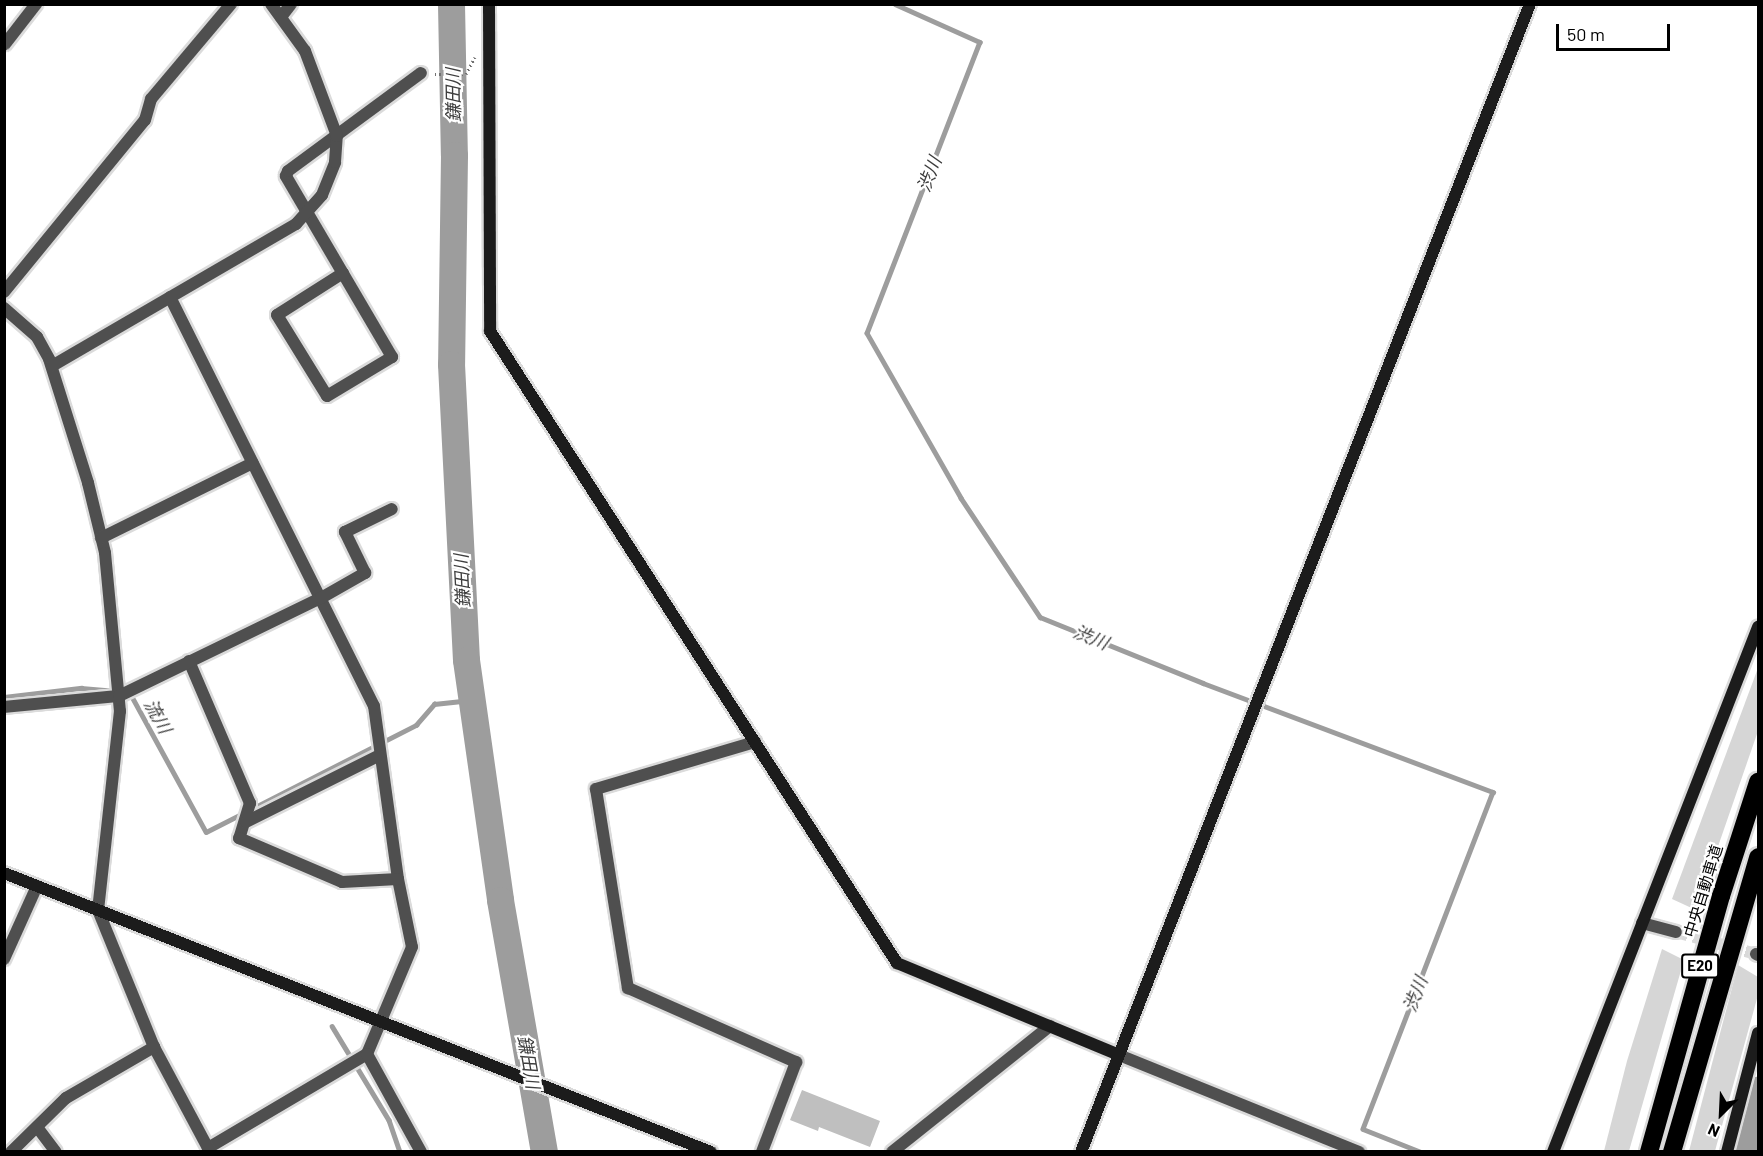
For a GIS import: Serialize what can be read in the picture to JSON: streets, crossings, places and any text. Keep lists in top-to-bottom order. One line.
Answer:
{"streets":{"highway":["中央自動車道","E20"]},"water":["鎌田川","渋川","流川"],"scale_bar":"50 m","north":"bottom left"}
